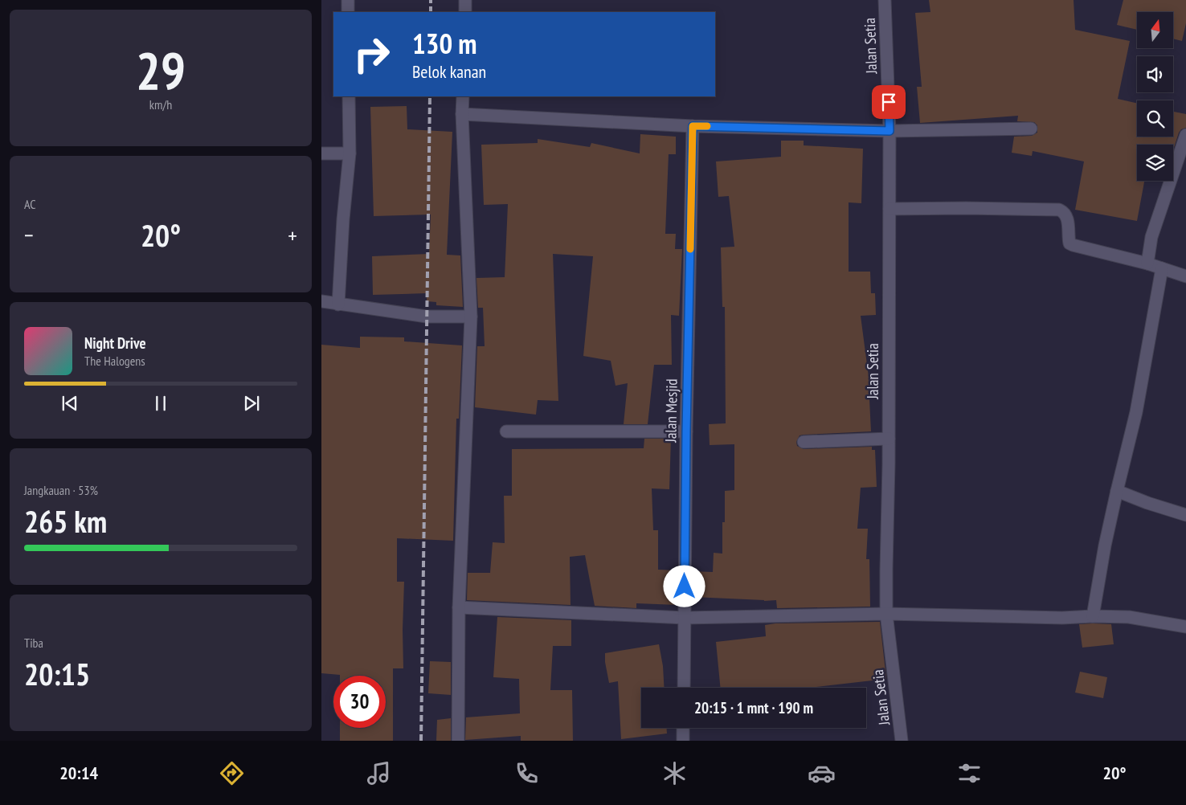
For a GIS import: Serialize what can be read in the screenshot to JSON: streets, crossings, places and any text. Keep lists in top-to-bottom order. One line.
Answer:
{"streets":{"street":["Jalan Setia","Jalan Mesjid"]},"north":"top","page":{"tile":[["29","km/h"],"AC",["Jangkauan · 53%","265 km"],["Tiba","20:15"]],"turn":["130 m","Belok kanan"],"heat":["−","20°","+"],"song":["Night Drive","The Halogens"],"limit":"30","trip":"20:15 · 1 mnt · 190 m","tabs":["20:14","20°"]}}
